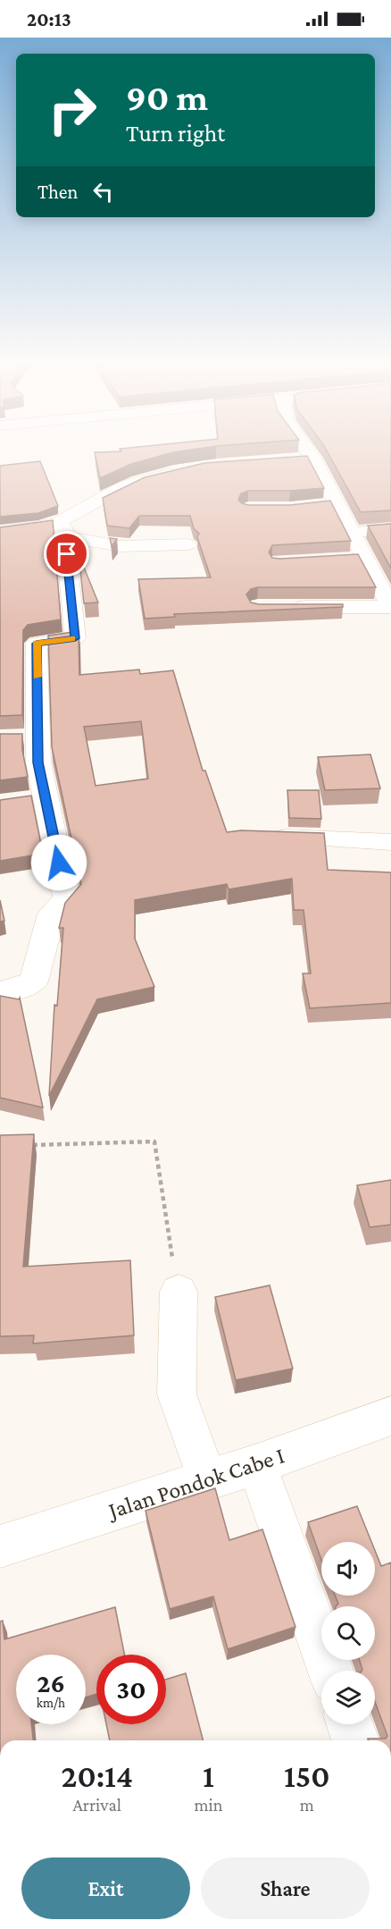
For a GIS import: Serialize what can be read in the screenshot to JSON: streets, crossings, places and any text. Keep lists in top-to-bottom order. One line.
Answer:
{"streets":{"street":["Jalan Pondok Cabe I"]},"page":{"status":"20:13","turn":["90 m","Turn right"],"then":"Then","speed":"26 km/h","limit":"30","eta":["20:14","Arrival","1","min","150","m"],"buttons":["Exit","Share"]}}
